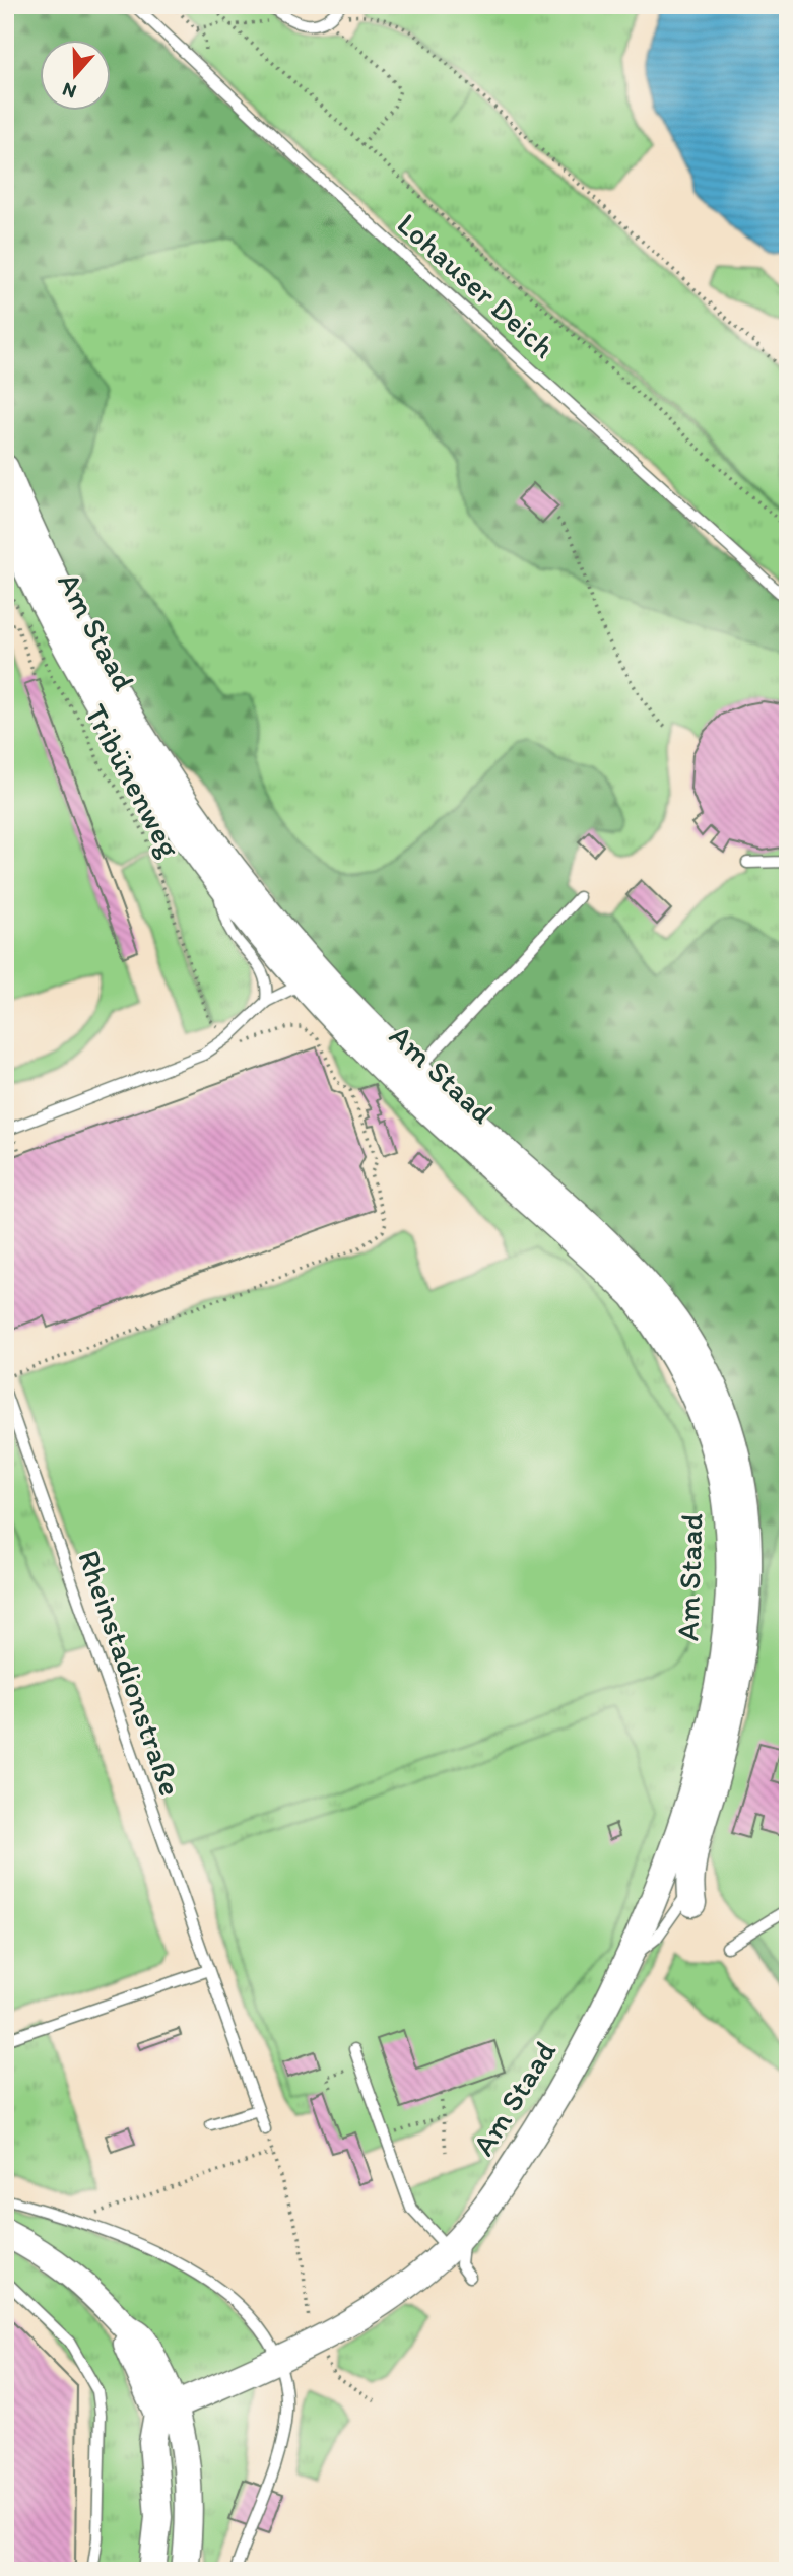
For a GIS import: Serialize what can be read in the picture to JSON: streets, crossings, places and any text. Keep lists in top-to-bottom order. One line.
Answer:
{"streets":{"street":["Am Staad"],"lane":["Lohauser Deich","Rheinstadionstraße"],"path":["Tribünenweg"]},"north":"bottom"}
